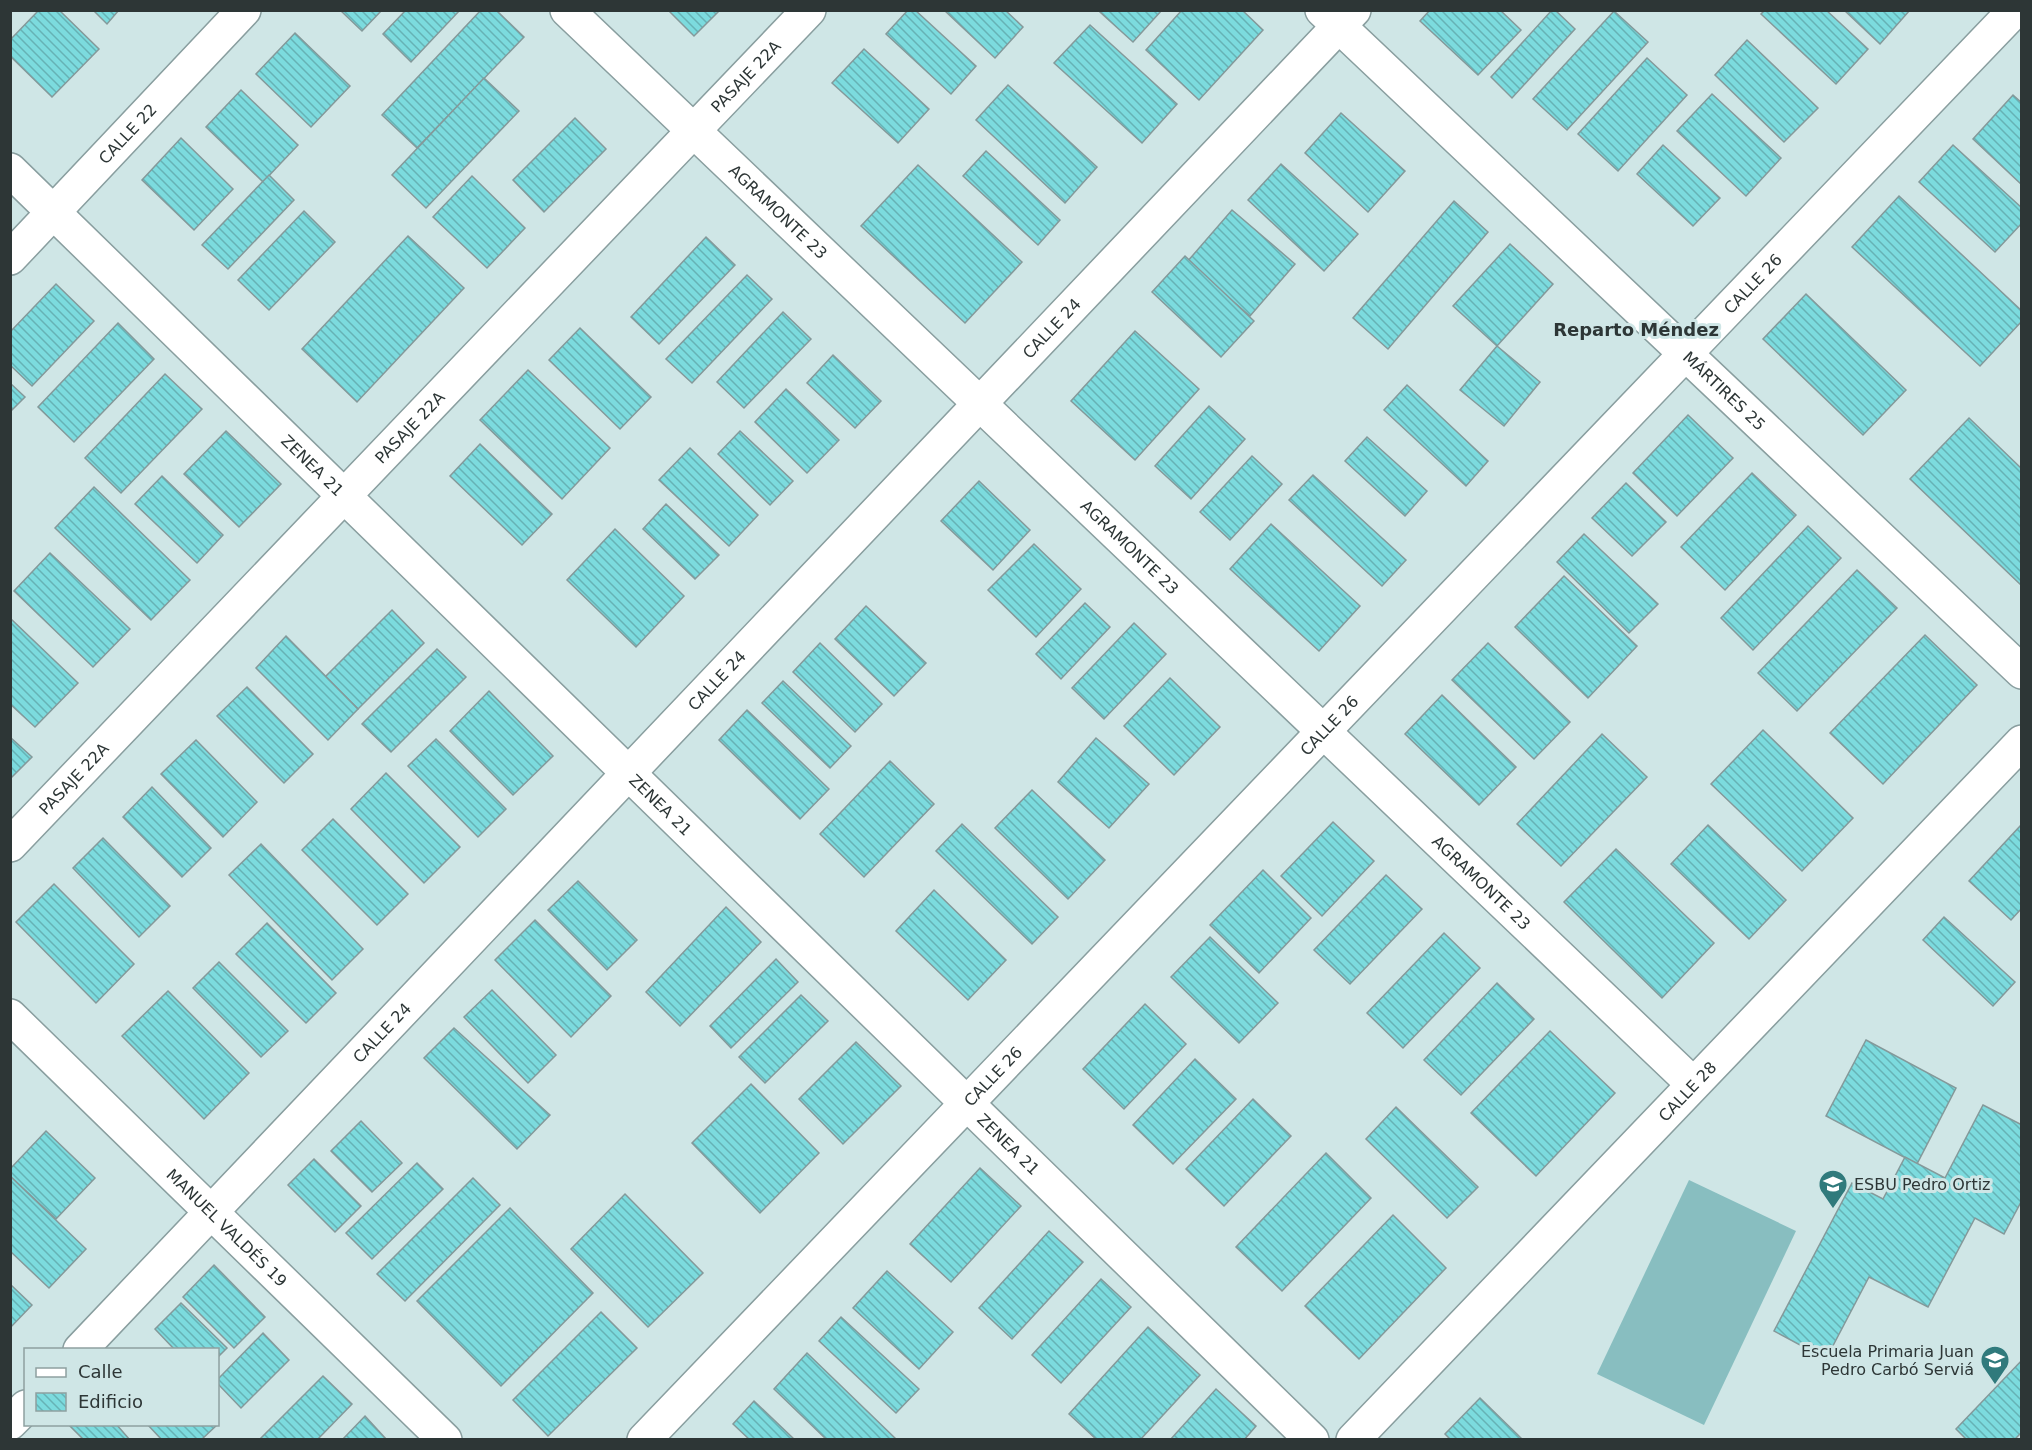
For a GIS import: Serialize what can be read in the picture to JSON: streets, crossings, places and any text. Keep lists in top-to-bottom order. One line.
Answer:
{"streets":{"street":["PASAJE 22A","CALLE 22","AGRAMONTE 23","CALLE 26","CALLE 24","MÁRTIRES 25","ZENEA 21","CALLE 28","MANUEL VALDÉS 19"]},"crossings":[["PASAJE 22A","AGRAMONTE 23"],["PASAJE 22A","ZENEA 21"],["CALLE 22","ZENEA 21"],["AGRAMONTE 23","CALLE 26"],["AGRAMONTE 23","CALLE 24"],["AGRAMONTE 23","CALLE 28"],["CALLE 26","MÁRTIRES 25"],["CALLE 26","ZENEA 21"],["CALLE 24","MÁRTIRES 25"],["CALLE 24","ZENEA 21"],["CALLE 24","MANUEL VALDÉS 19"]],"districts":["Reparto Méndez"],"places":{"school or university":["ESBU Pedro Ortiz","Escuela Primaria Juan Pedro Carbó Serviá"]},"legend":["Calle","Edificio"]}
